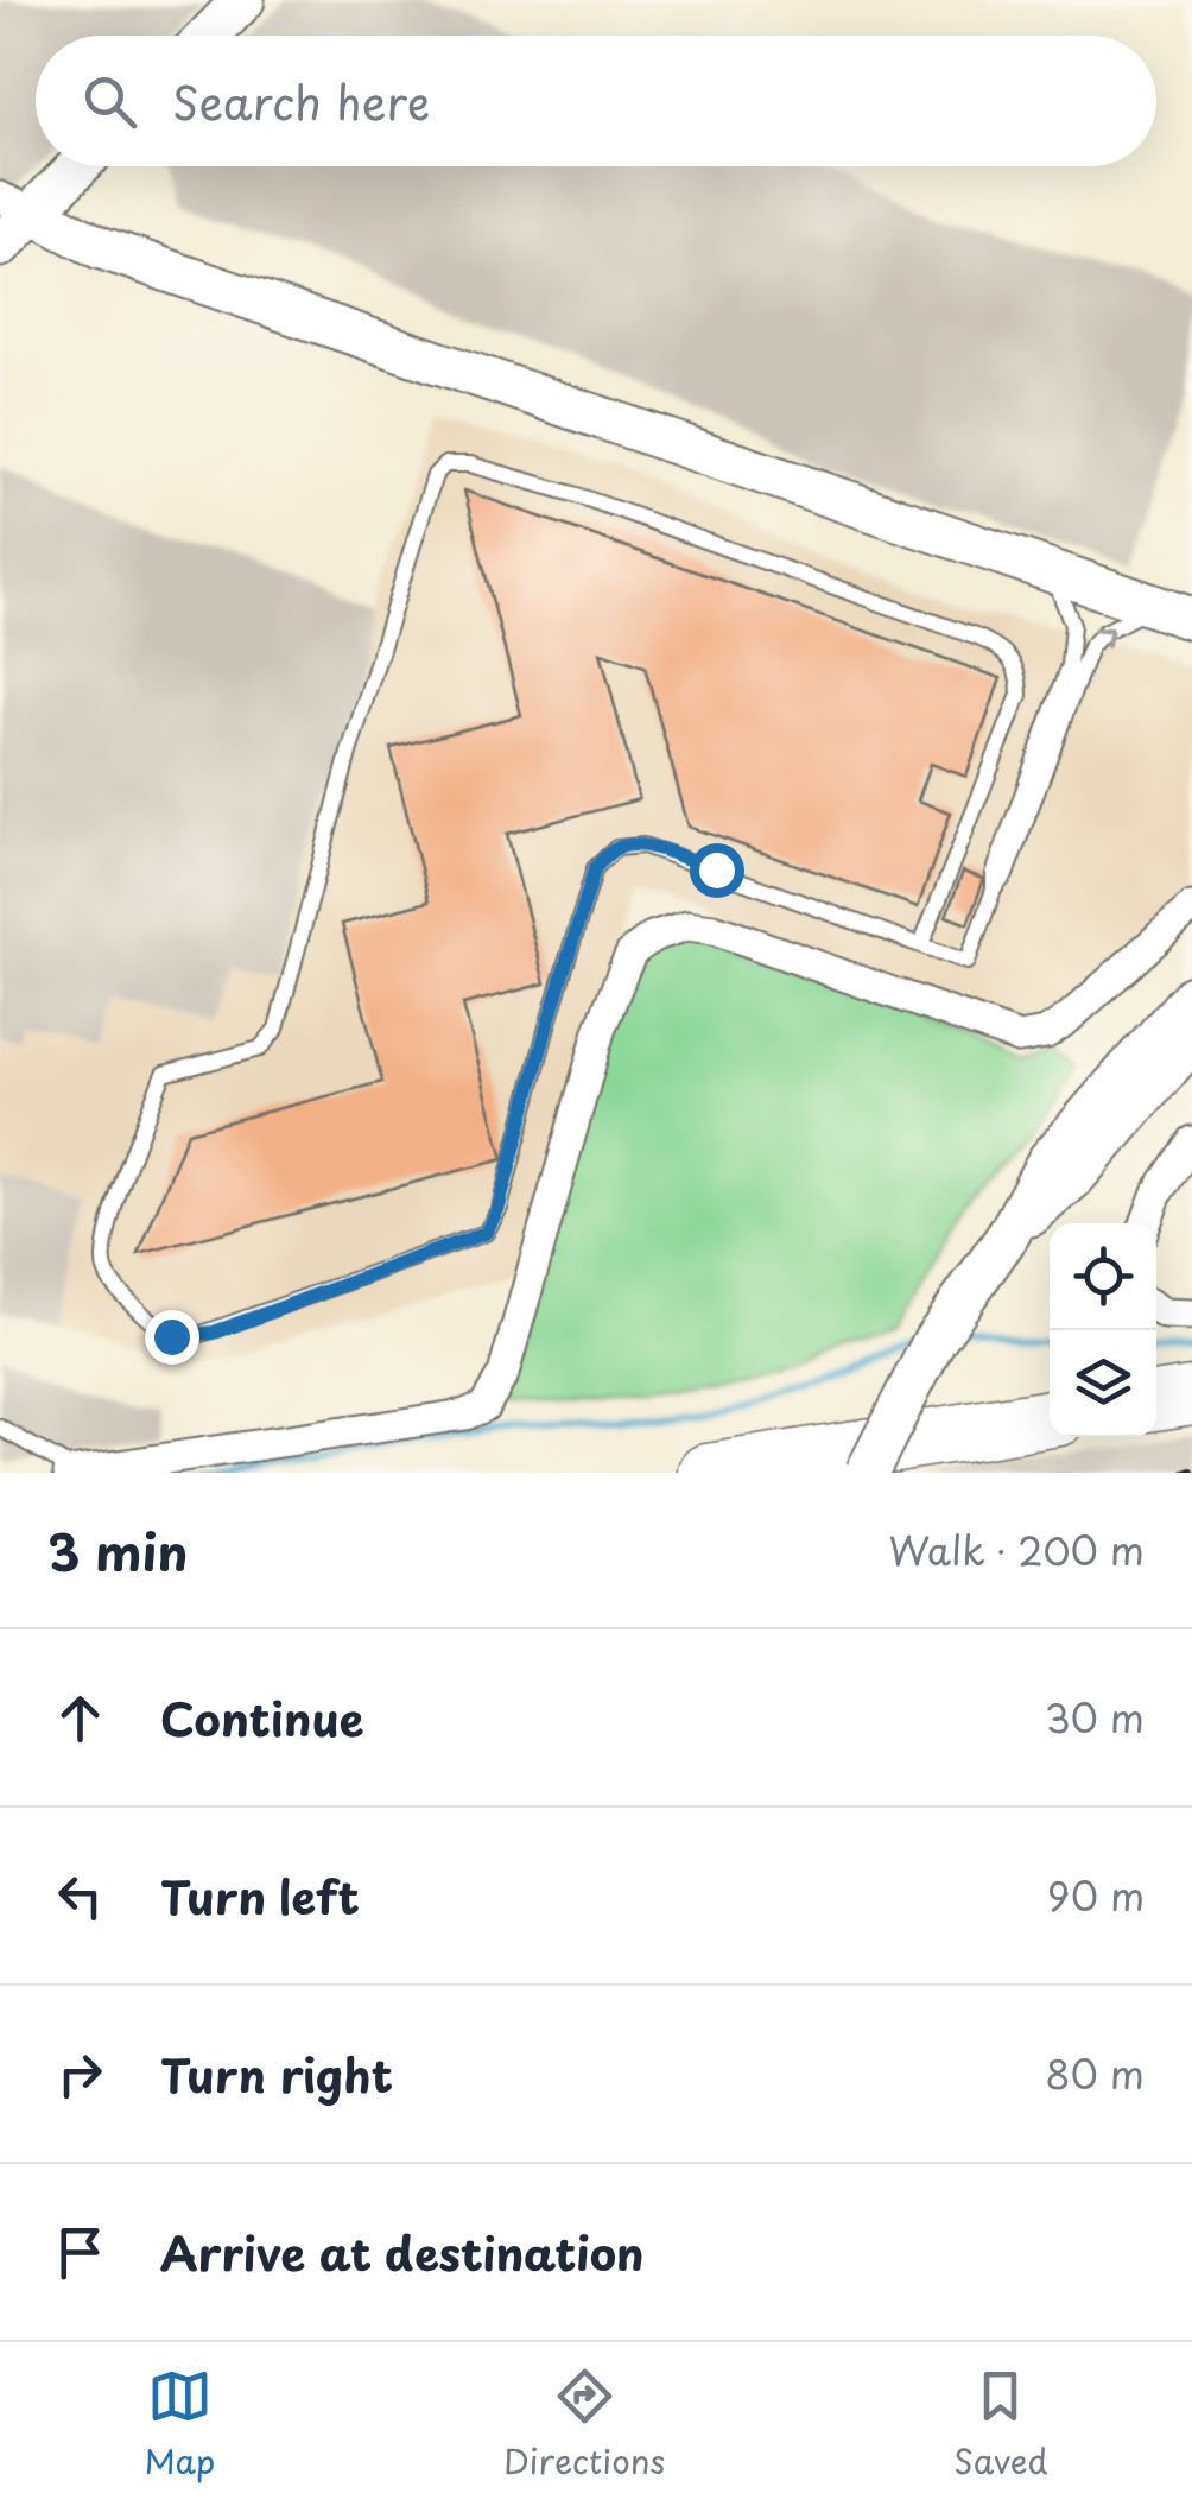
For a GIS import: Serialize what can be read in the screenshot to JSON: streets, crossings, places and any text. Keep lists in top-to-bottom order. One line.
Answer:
{"page":{"search":"Search here","heading":["3 min","Walk · 200 m"],"list":[["Continue","30 m"],["Turn left","90 m"],["Turn right","80 m"],"Arrive at destination"],"nav":["Map","Directions","Saved"]}}
